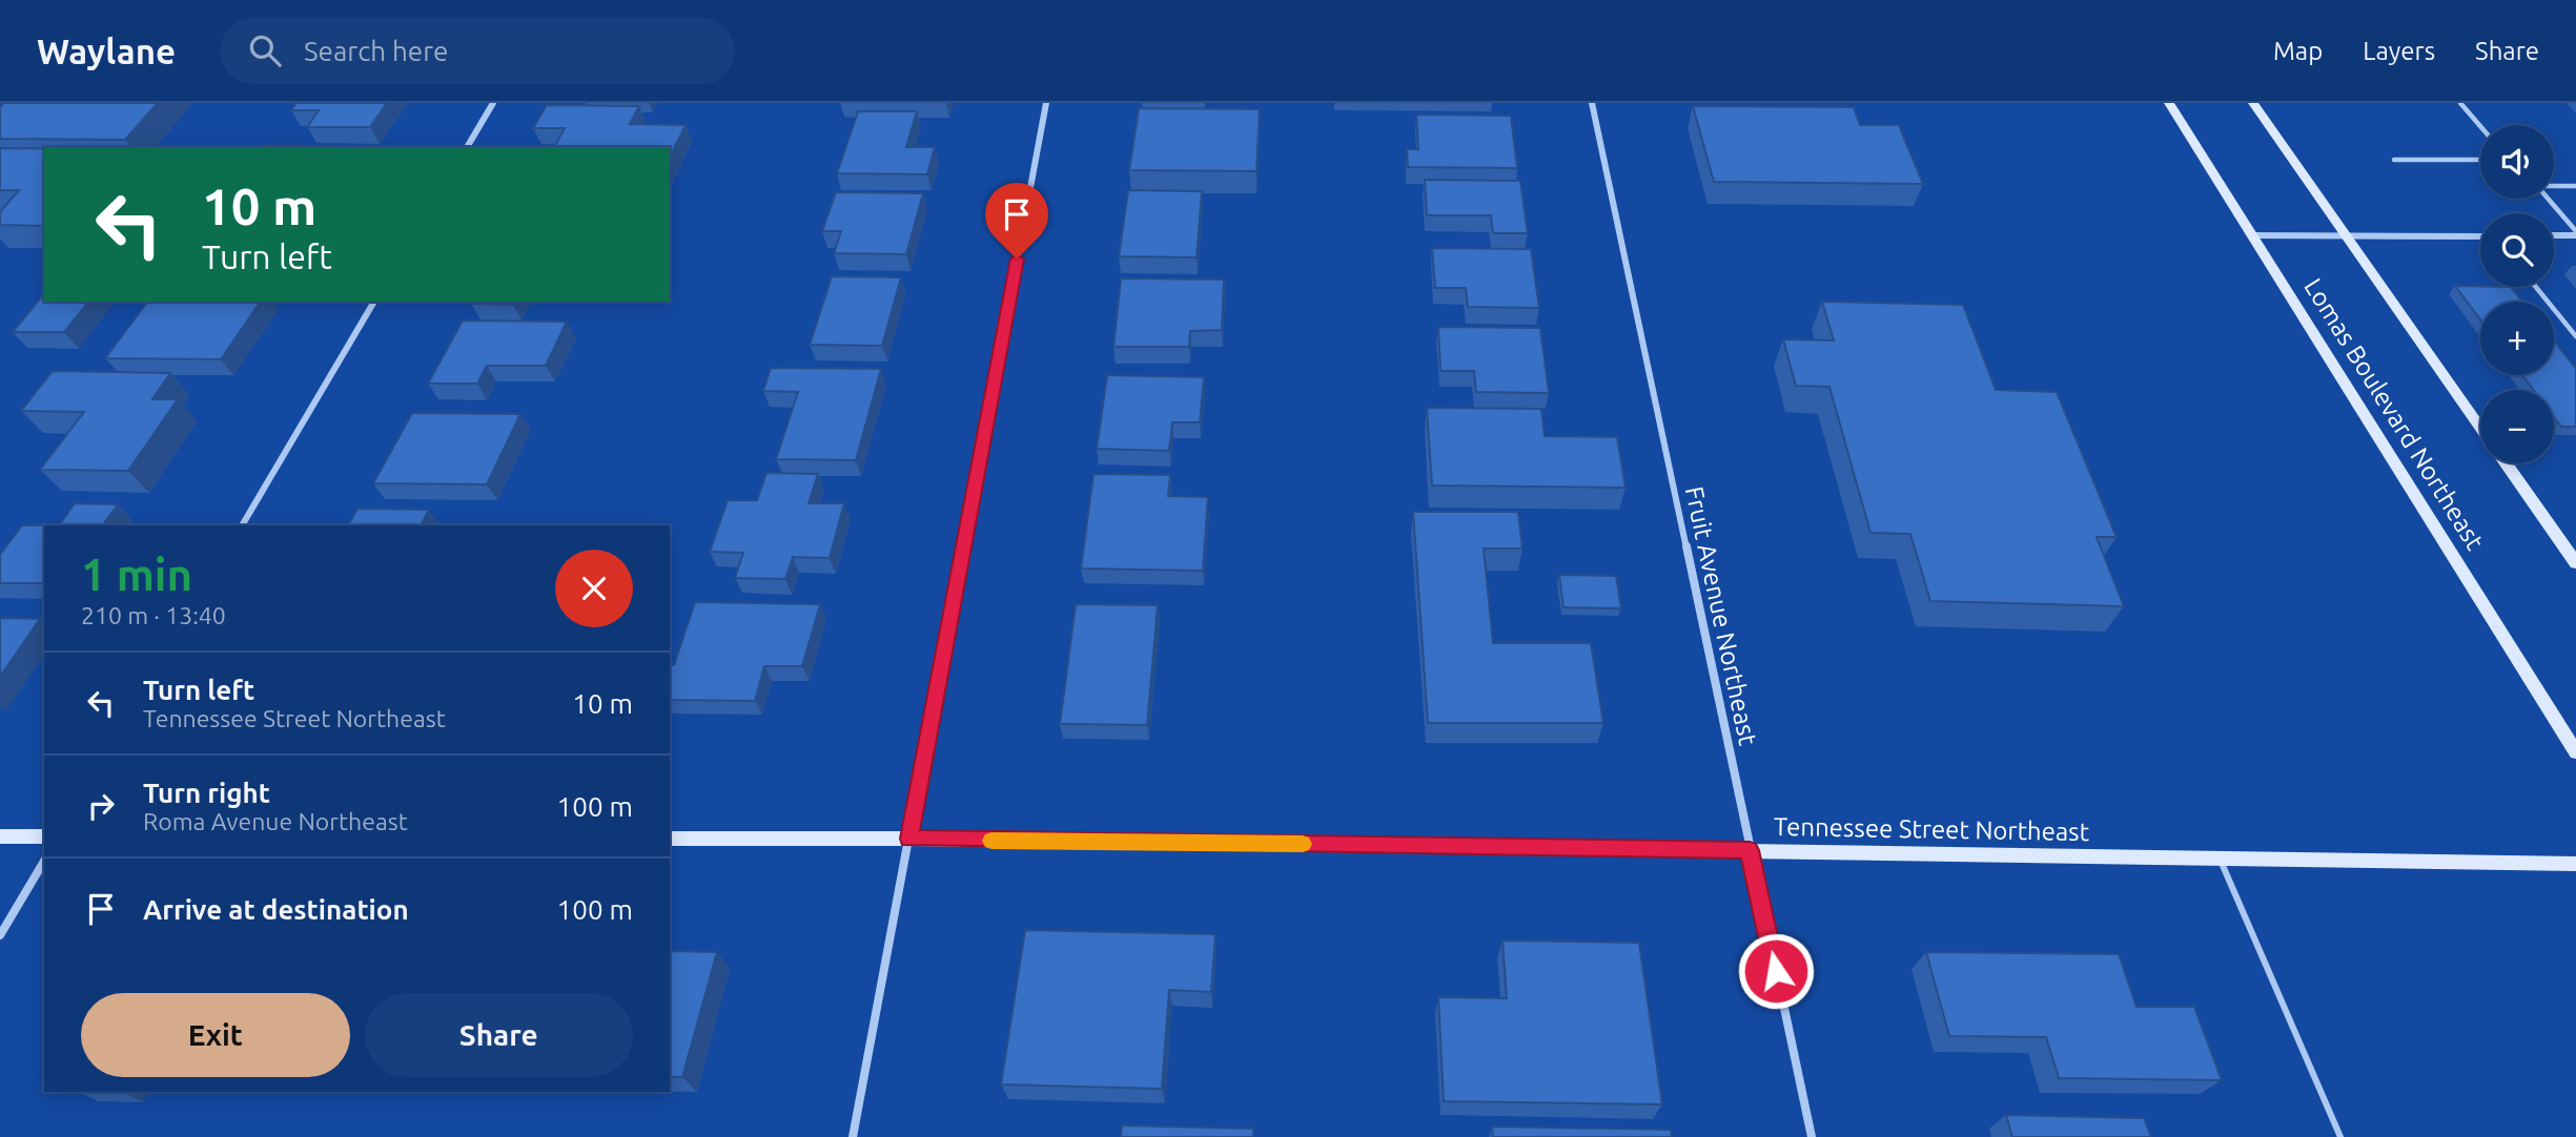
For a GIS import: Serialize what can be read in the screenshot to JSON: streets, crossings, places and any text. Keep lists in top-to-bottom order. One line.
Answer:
{"streets":{"main road":["Lomas Boulevard Northeast","Tennessee Street Northeast"],"street":["Fruit Avenue Northeast"]},"crossings":[["Fruit Avenue Northeast","Tennessee Street Northeast"]],"page":{"header":"Waylane","search":"Search here","nav":["Map","Layers","Share"],"map_buttons":["+","−"],"turn":["10 m","Turn left"],"heading":["1 min","210 m · 13:40"],"list":[{"name":"Turn left","note":"Tennessee Street Northeast","value":"10 m"},{"name":"Turn right","note":"Roma Avenue Northeast","value":"100 m"},{"name":"Arrive at destination","value":"100 m"}],"buttons":["Exit","Share"]}}
